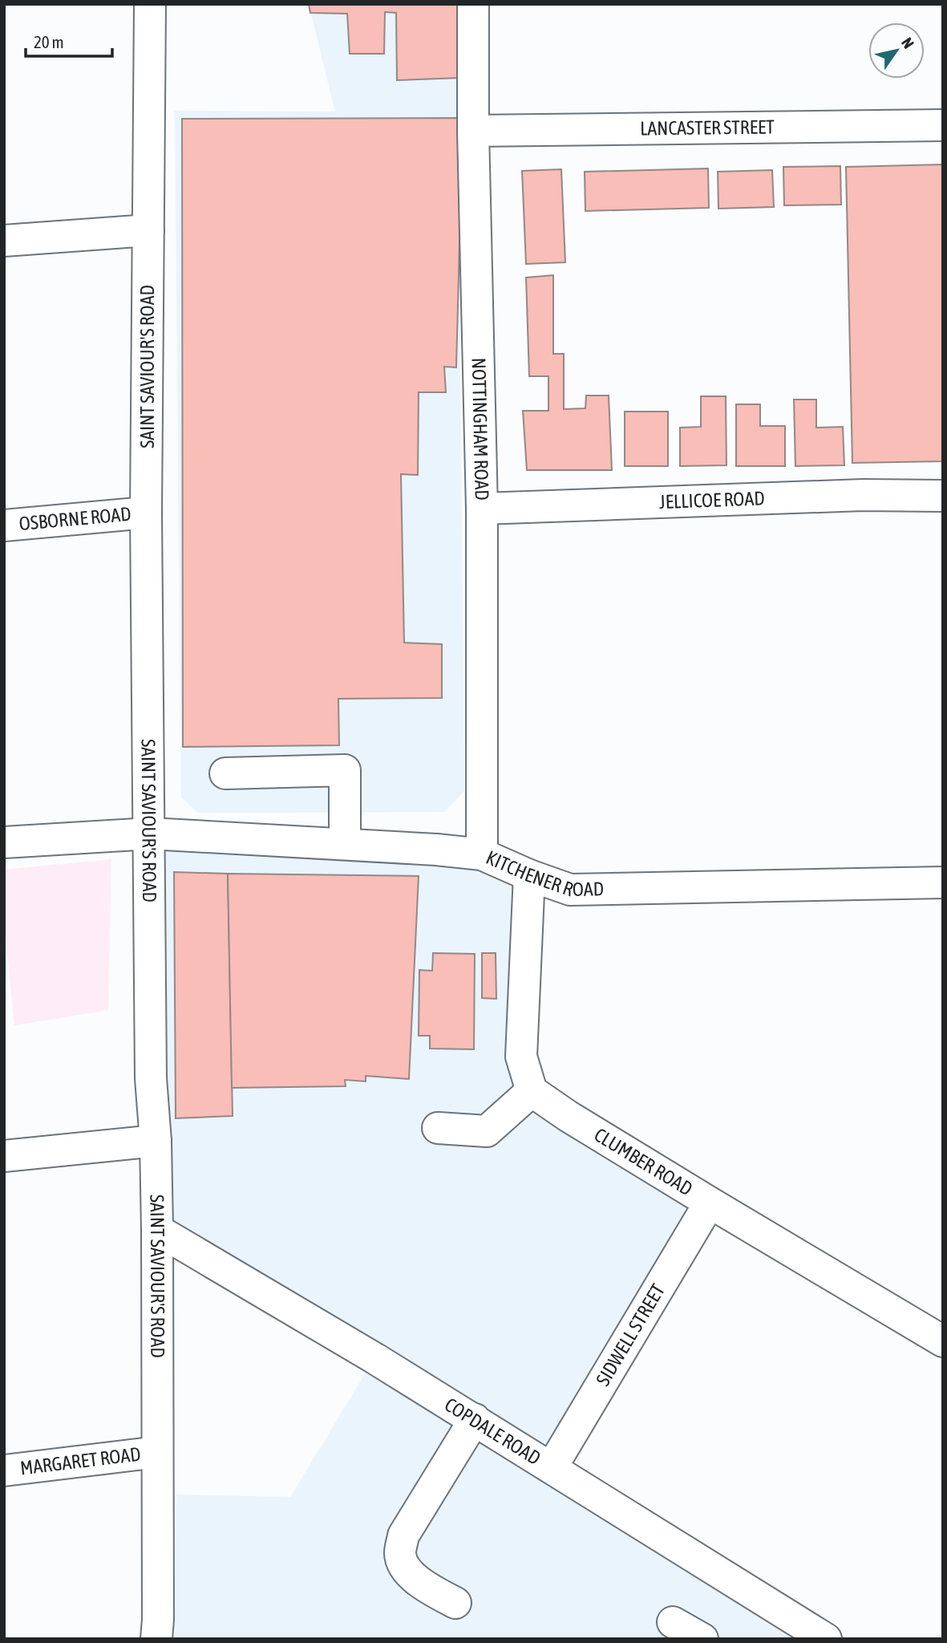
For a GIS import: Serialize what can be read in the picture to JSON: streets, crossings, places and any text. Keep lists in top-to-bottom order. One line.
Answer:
{"streets":{"street":["LANCASTER STREET","SAINT SAVIOUR'S ROAD","NOTTINGHAM ROAD","JELLICOE ROAD","OSBORNE ROAD","KITCHENER ROAD","CLUMBER ROAD","SIDWELL STREET","COPDALE ROAD","MARGARET ROAD"]},"crossings":[["LANCASTER STREET","NOTTINGHAM ROAD"],["SAINT SAVIOUR'S ROAD","OSBORNE ROAD"],["SAINT SAVIOUR'S ROAD","KITCHENER ROAD"],["SAINT SAVIOUR'S ROAD","COPDALE ROAD"],["SAINT SAVIOUR'S ROAD","MARGARET ROAD"],["NOTTINGHAM ROAD","JELLICOE ROAD"],["NOTTINGHAM ROAD","KITCHENER ROAD"],["CLUMBER ROAD","SIDWELL STREET"],["SIDWELL STREET","COPDALE ROAD"]],"scale_bar":"20 m","north":"top right"}
